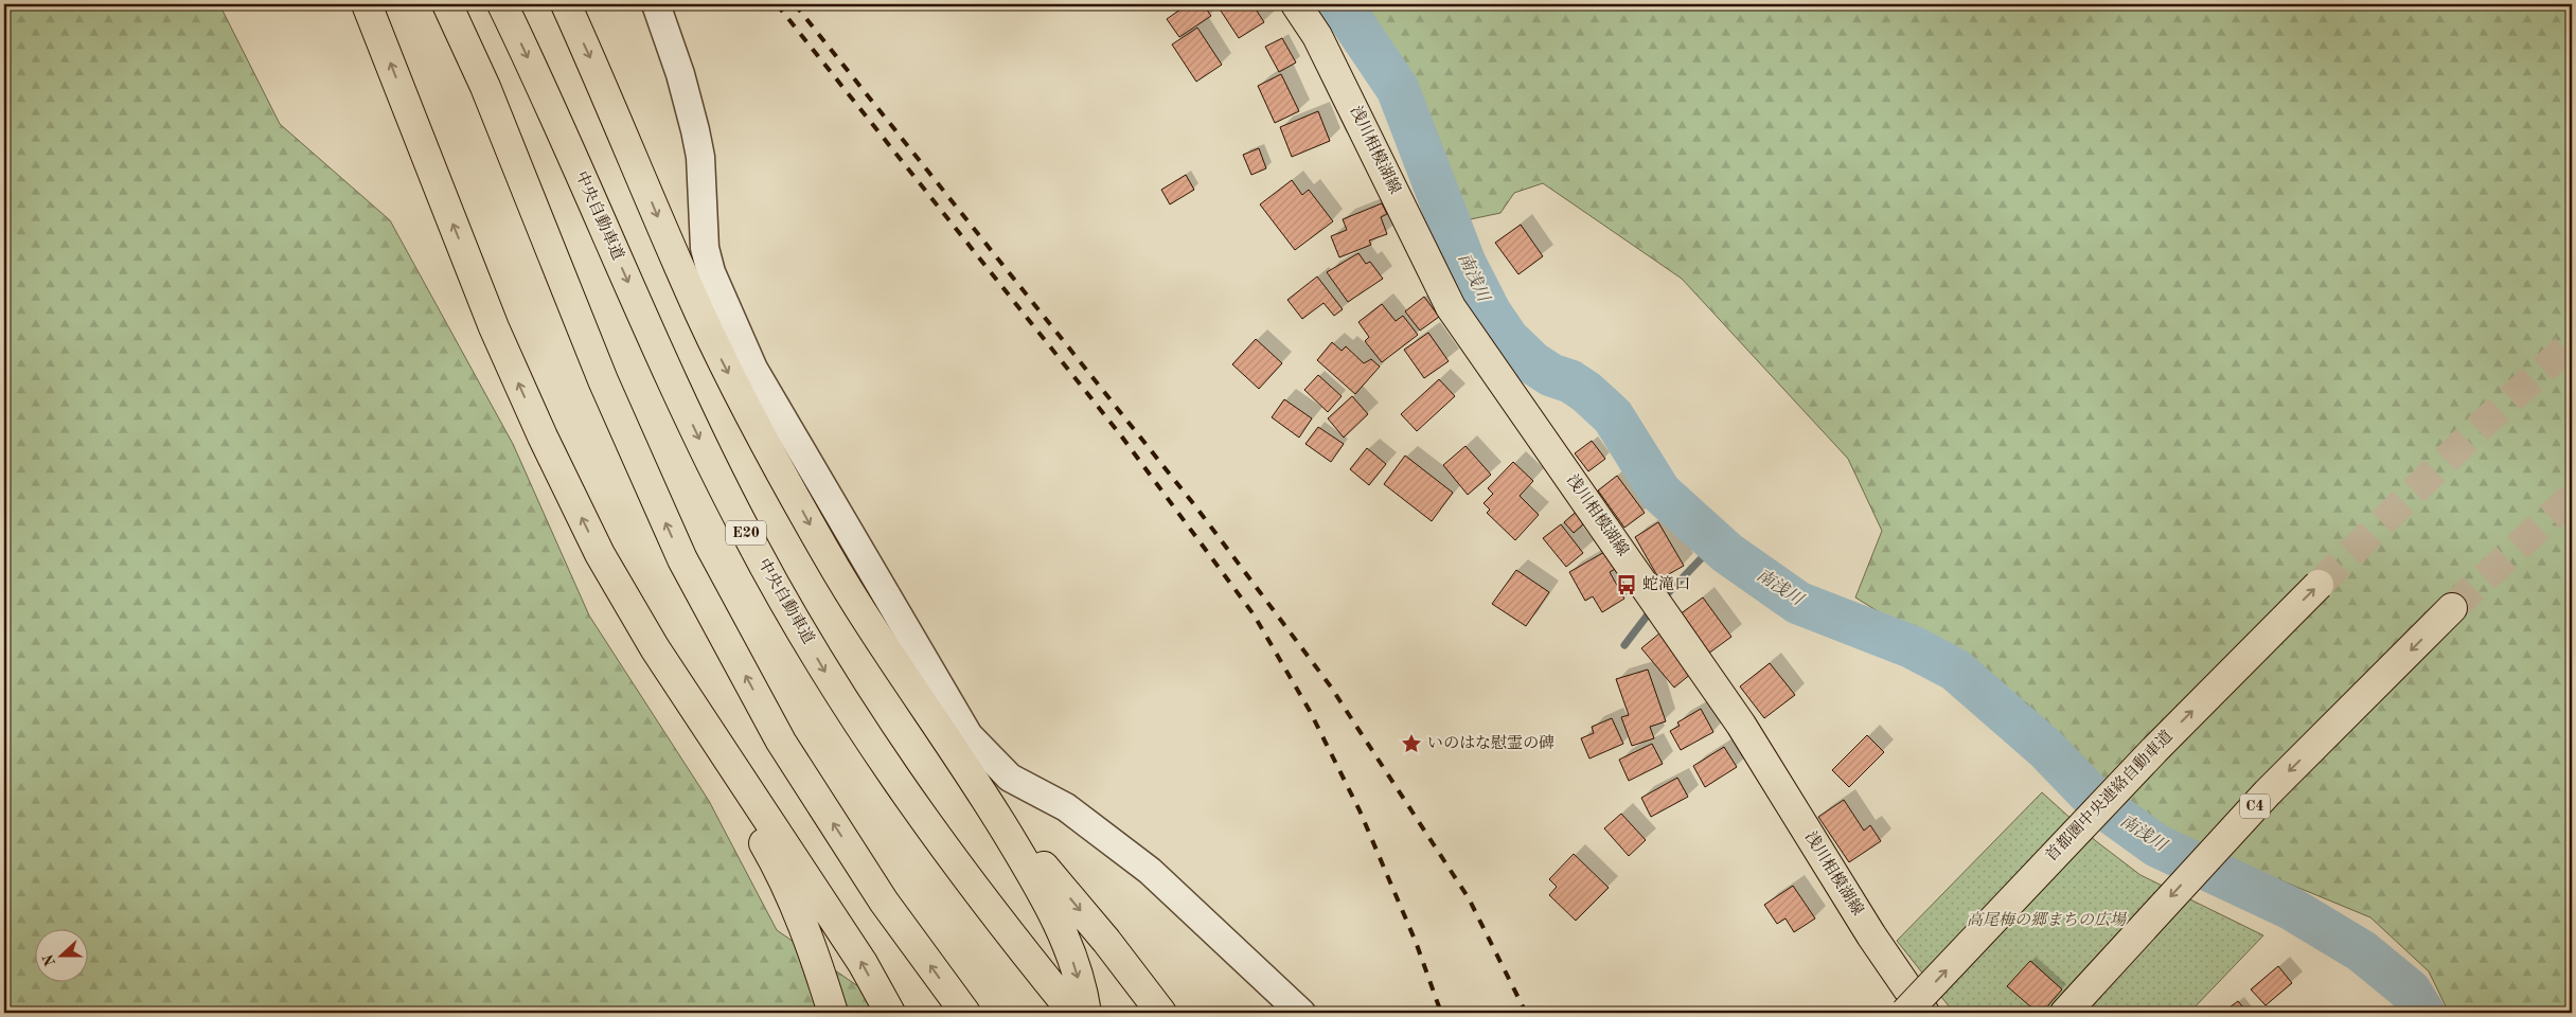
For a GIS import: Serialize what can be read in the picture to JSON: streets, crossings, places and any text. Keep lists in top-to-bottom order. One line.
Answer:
{"streets":{"main road":["浅川相模湖線","中央自動車道","E20","首都圏中央連絡自動車道","C4"]},"water":["南浅川"],"parks":["高尾梅の郷まちの広場"],"places":{"bus stop":["蛇滝口"],"place":["いのはな慰霊の碑"]},"north":"left"}
